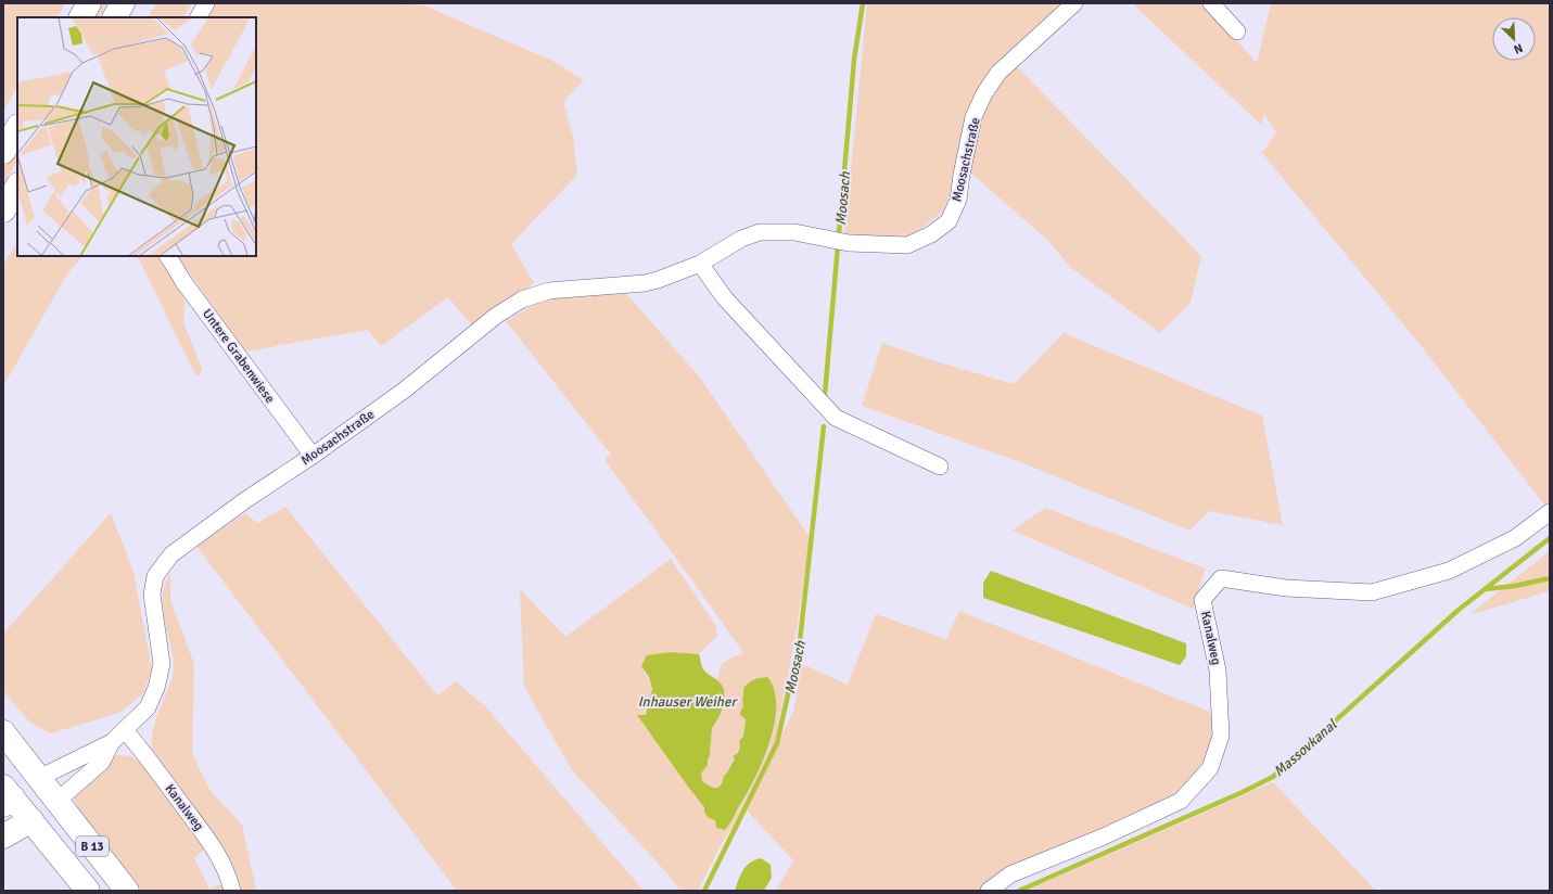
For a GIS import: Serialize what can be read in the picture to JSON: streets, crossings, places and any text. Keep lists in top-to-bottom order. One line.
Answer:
{"streets":{"main road":["B 13"],"street":["Moosachstraße","Untere Grabenwiese","Kanalweg"]},"crossings":[["Moosachstraße","Untere Grabenwiese"],["Moosachstraße","Kanalweg"],["Moosachstraße","B 13"]],"water":["Moosach","Inhauser Weiher","Massovkanal"],"north":"bottom right"}
